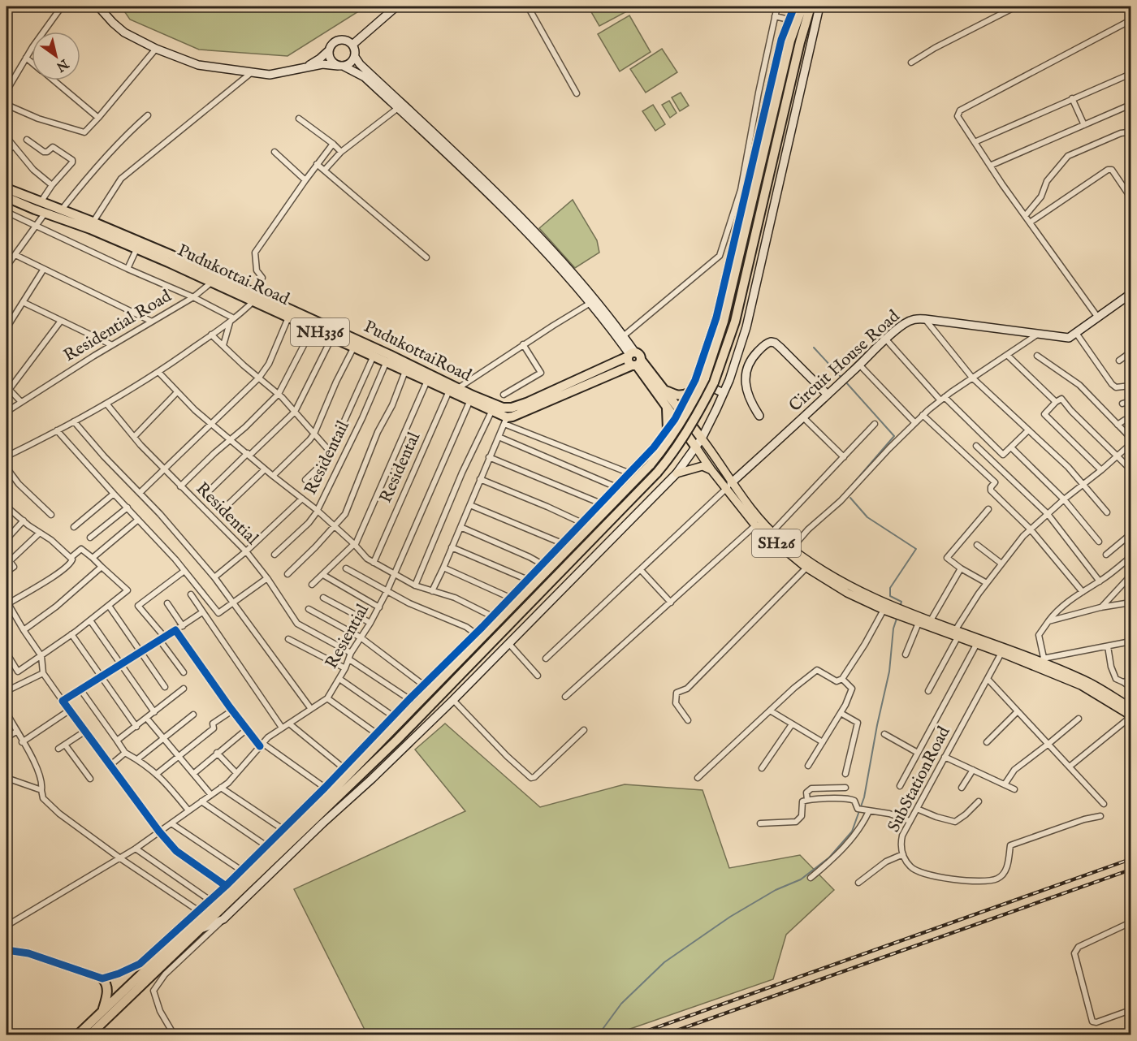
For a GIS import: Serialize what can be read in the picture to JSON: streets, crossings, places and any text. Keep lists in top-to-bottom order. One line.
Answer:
{"streets":{"highway":["Pudukottai Road","NH336","PudukottaiRoad"],"main road":["SH26"],"street":["Residential Road","Circuit House Road","Residentail","Residental","Residential","Resiential","SubStationRoad"]},"crossings":[["Pudukottai Road","PudukottaiRoad"],["Pudukottai Road","Residentail"],["Pudukottai Road","Residental"],["Pudukottai Road","Residential"],["Pudukottai Road","Resiential"],["PudukottaiRoad","Residental"],["Circuit House Road","SH26"],["Residential","Resiential"],["SH26","SubStationRoad"]],"north":"bottom right"}
